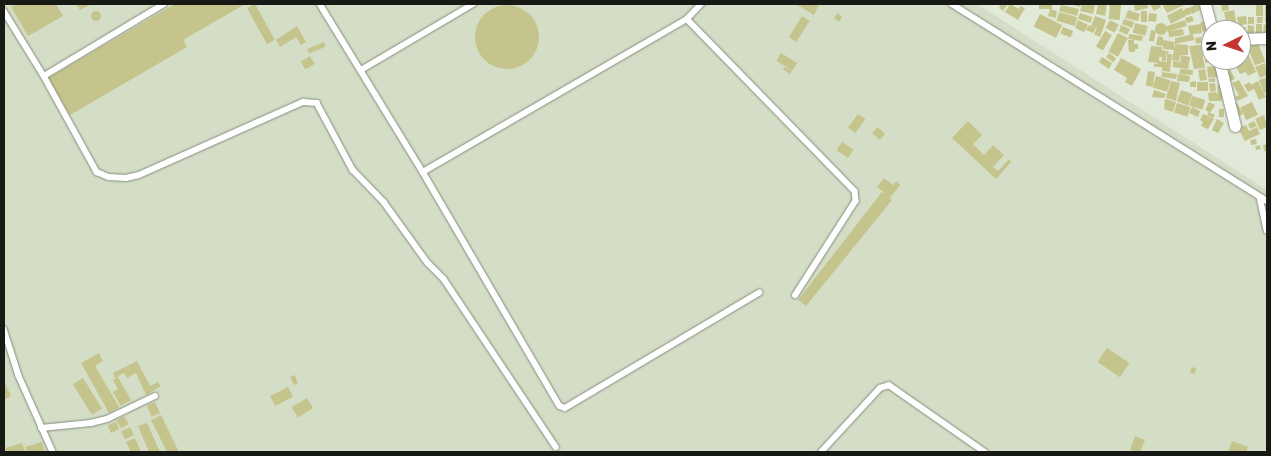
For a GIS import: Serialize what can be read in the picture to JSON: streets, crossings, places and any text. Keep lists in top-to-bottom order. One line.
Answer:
{"north":"left"}
